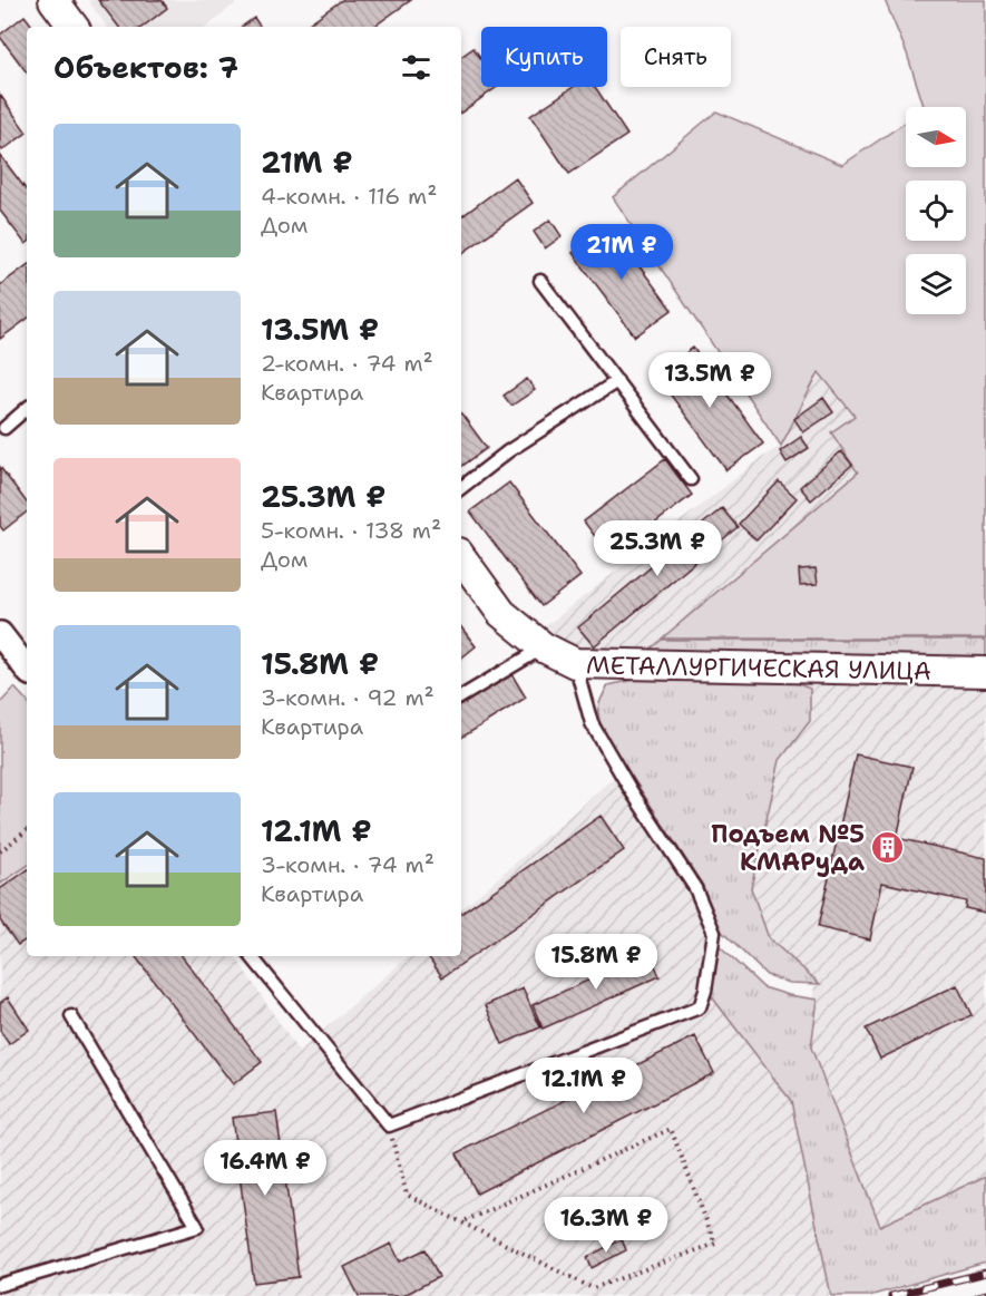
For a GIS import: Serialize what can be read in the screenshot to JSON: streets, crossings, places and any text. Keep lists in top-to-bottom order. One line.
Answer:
{"streets":{"street":["МЕТАЛЛУРГИЧЕСКАЯ УЛИЦА"]},"places":{"building":["Подъем №5 КМАРуда"]},"north":"right","page":{"chip":["Купить","Снять"],"heading":"Объектов: 7","list":[{"name":"21M ₽","note":"4-комн. · 116 m² · Дом"},{"name":"13.5M ₽","note":"2-комн. · 74 m² · Квартира"},{"name":"25.3M ₽","note":"5-комн. · 138 m² · Дом"},{"name":"15.8M ₽","note":"3-комн. · 92 m² · Квартира"},{"name":"12.1M ₽","note":"3-комн. · 74 m² · Квартира"}],"price":["21M ₽","13.5M ₽","25.3M ₽","15.8M ₽","12.1M ₽","16.4M ₽","16.3M ₽"]}}
